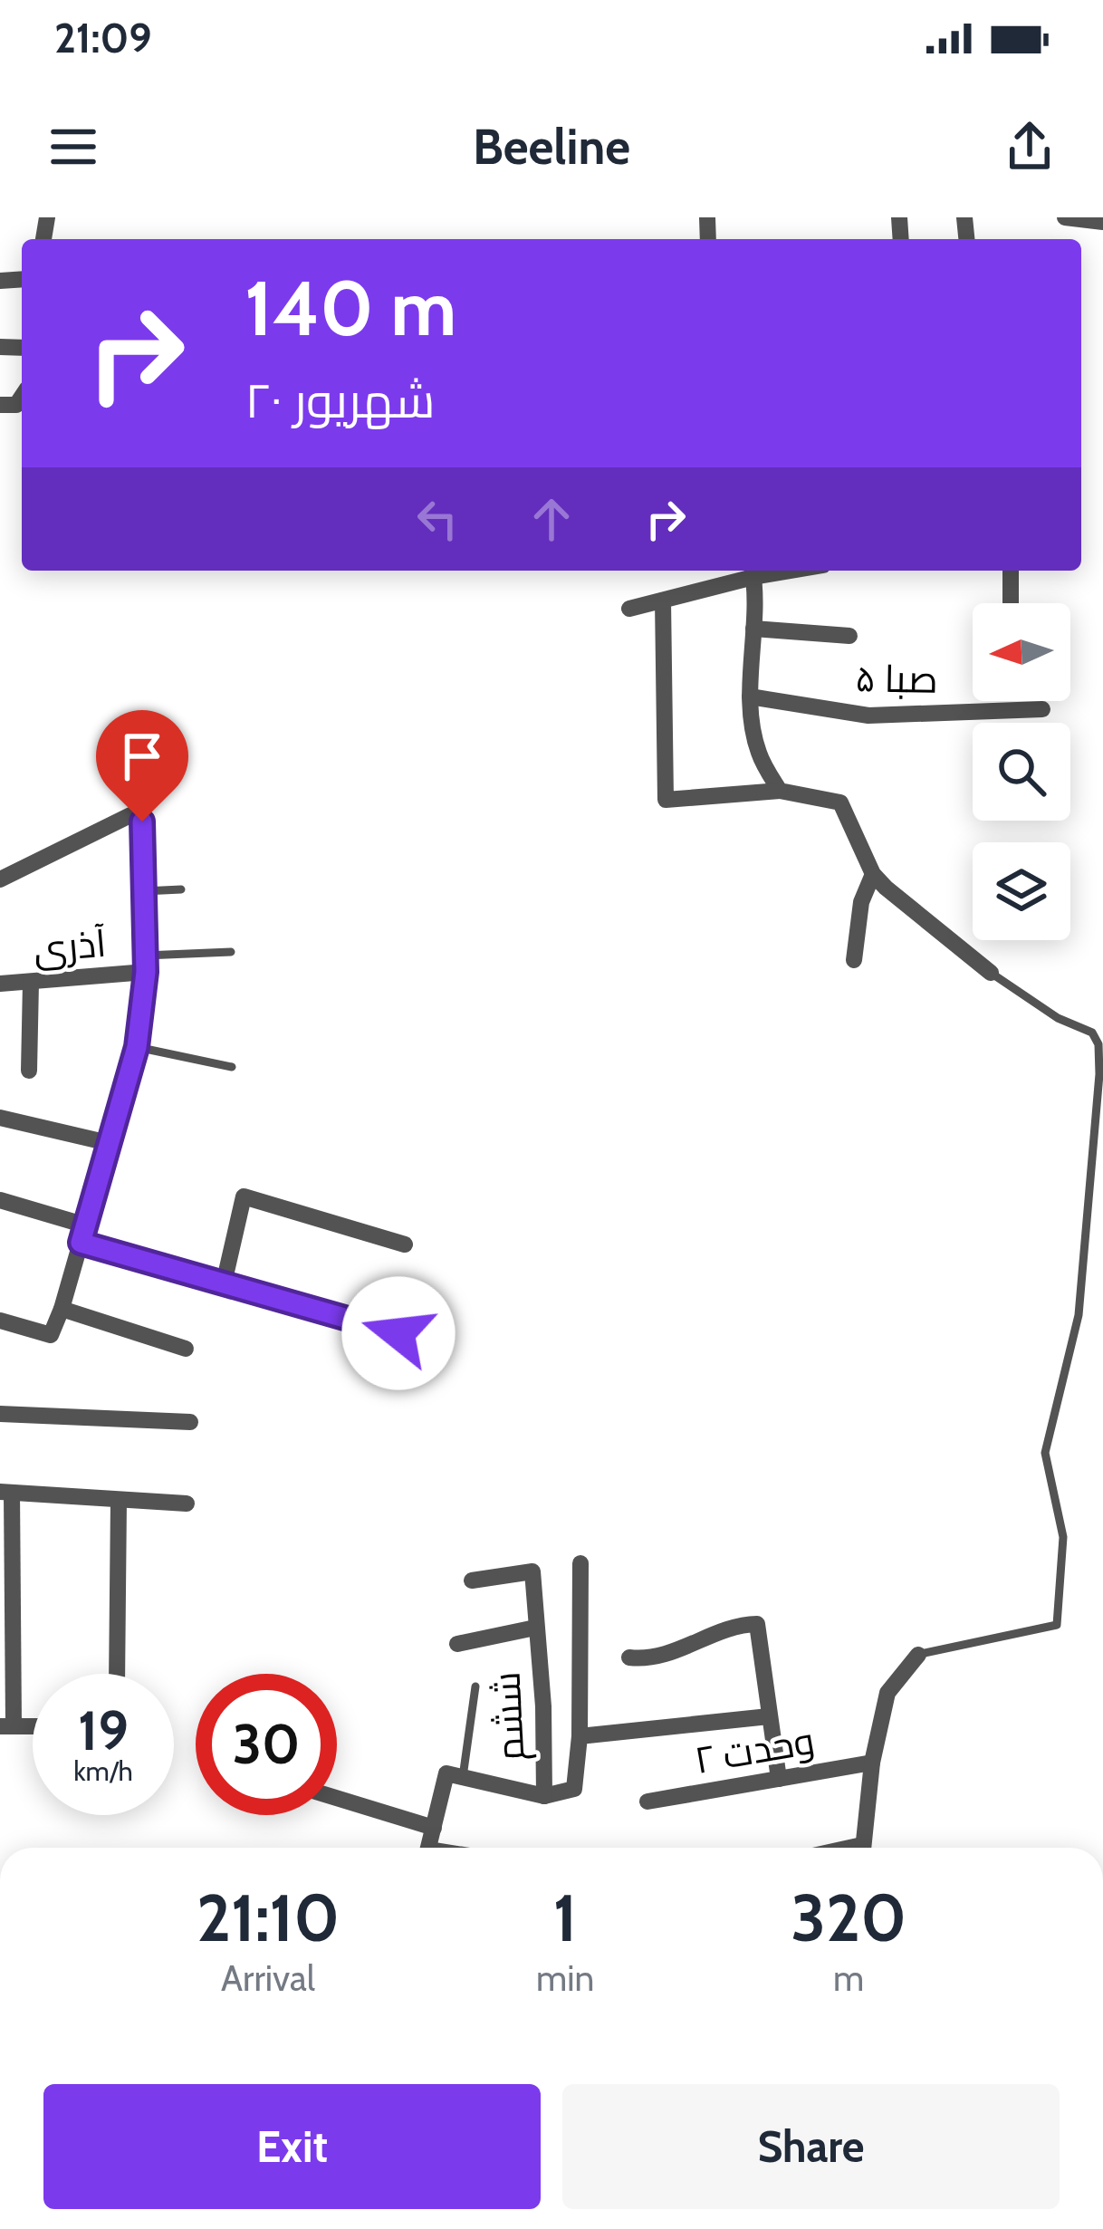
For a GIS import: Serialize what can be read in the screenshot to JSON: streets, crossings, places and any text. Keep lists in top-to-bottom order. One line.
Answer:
{"streets":{"street":["صبا ۵","آذری","ششم","وحدت ۲"]},"north":"left","page":{"status":"21:09","header":"Beeline","turn":["140 m","شهریور ۲۰"],"speed":"19 km/h","limit":"30","eta":["21:10","Arrival","1","min","320","m"],"buttons":["Exit","Share"]}}
